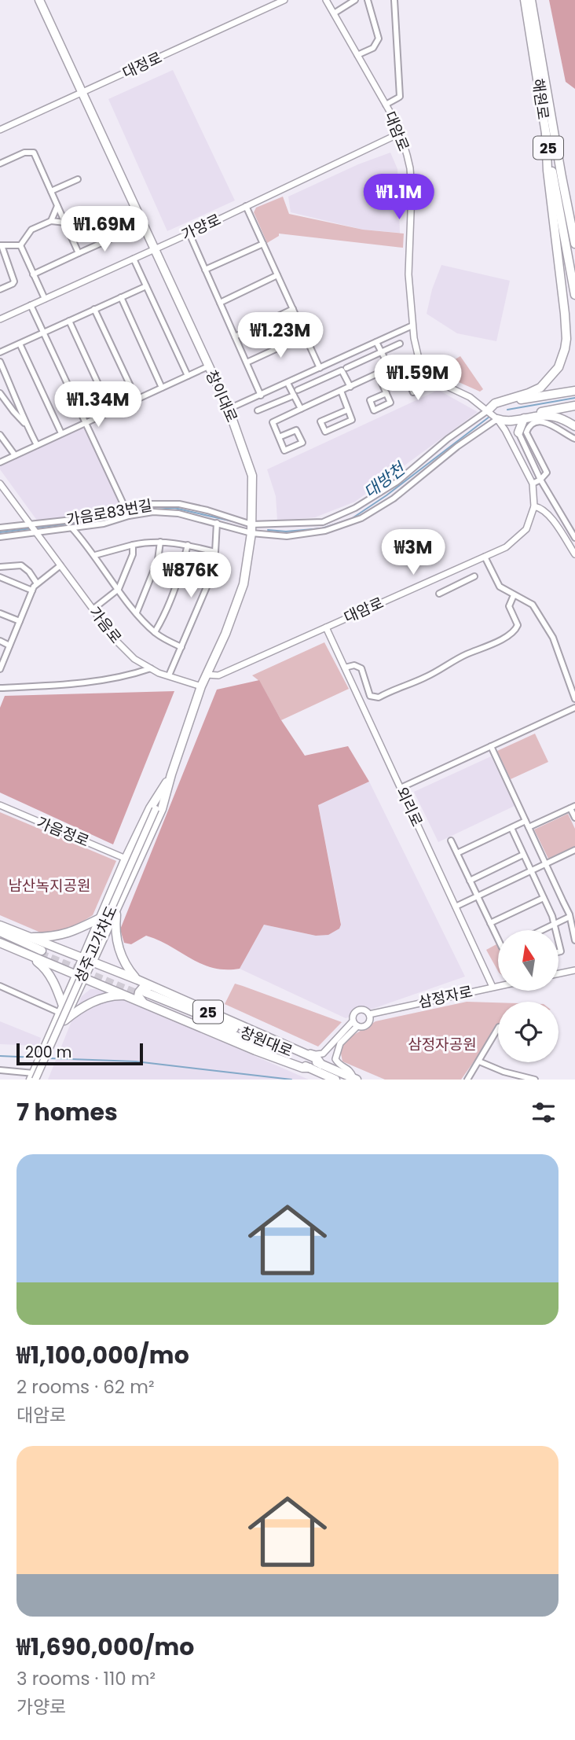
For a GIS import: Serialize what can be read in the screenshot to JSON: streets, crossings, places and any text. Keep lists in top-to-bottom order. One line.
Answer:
{"streets":{"main road":["해원로","25","창이대로","성주고가차도","창원대로"],"street":["대정로","대암로","가양로","가음로83번길","가음로","외리로","가음정로","삼정자로"]},"crossings":[["대정로","창이대로"],["대암로","가양로"],["대암로","창이대로"],["대암로","외리로"],["25","삼정자로"],["25","창원대로"],["가양로","창이대로"],["창이대로","가음로83번길"],["창이대로","가음로"],["창이대로","성주고가차도"],["가음로83번길","가음로"],["외리로","삼정자로"]],"water":["대방천"],"parks":["남산녹지공원","삼정자공원"],"scale_bar":"200 m","north":"top","page":{"price":["₩1.1M","₩1.69M","₩1.23M","₩1.59M","₩1.34M","₩3M","₩876K"],"scale":"200 m","heading":"7 homes","list":[{"name":"₩1,100,000/mo","note":"2 rooms · 62 m² · 대암로"},{"name":"₩1,690,000/mo","note":"3 rooms · 110 m² · 가양로"}]}}
